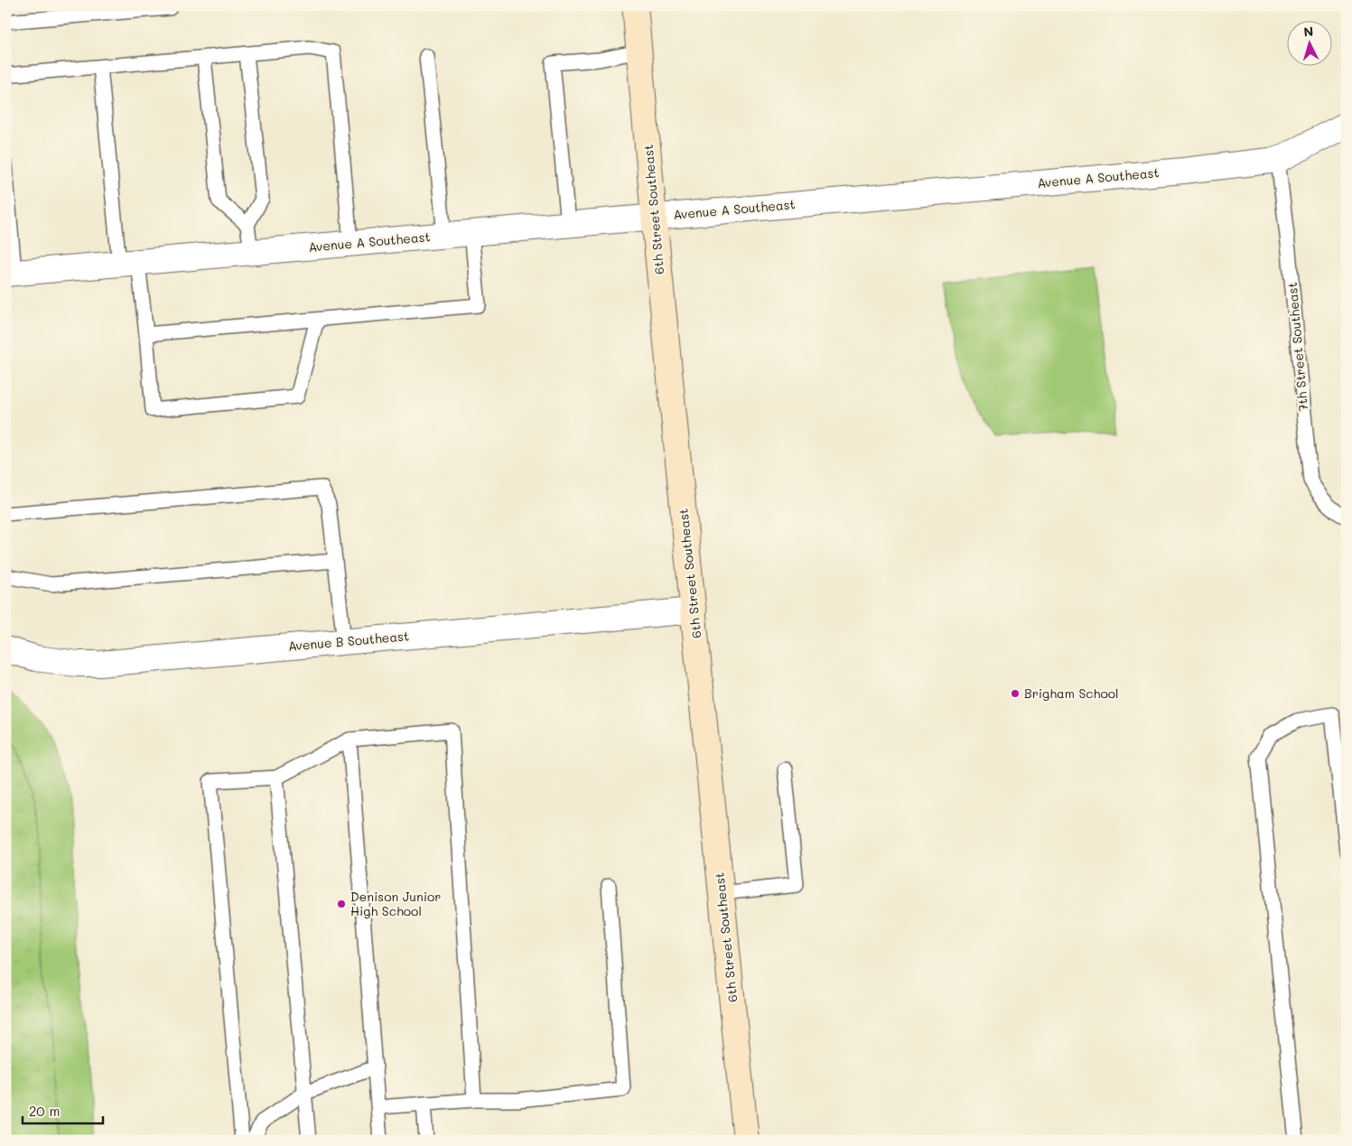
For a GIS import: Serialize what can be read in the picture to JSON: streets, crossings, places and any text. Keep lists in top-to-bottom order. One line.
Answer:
{"streets":{"street":["Avenue A Southeast","6th Street Southeast","Avenue B Southeast"],"lane":["7th Street Southeast"]},"crossings":[["Avenue A Southeast","6th Street Southeast"],["Avenue A Southeast","7th Street Southeast"],["6th Street Southeast","Avenue B Southeast"]],"places":["Brigham School","Denison Junior High School"],"scale_bar":"20 m","north":"top"}
